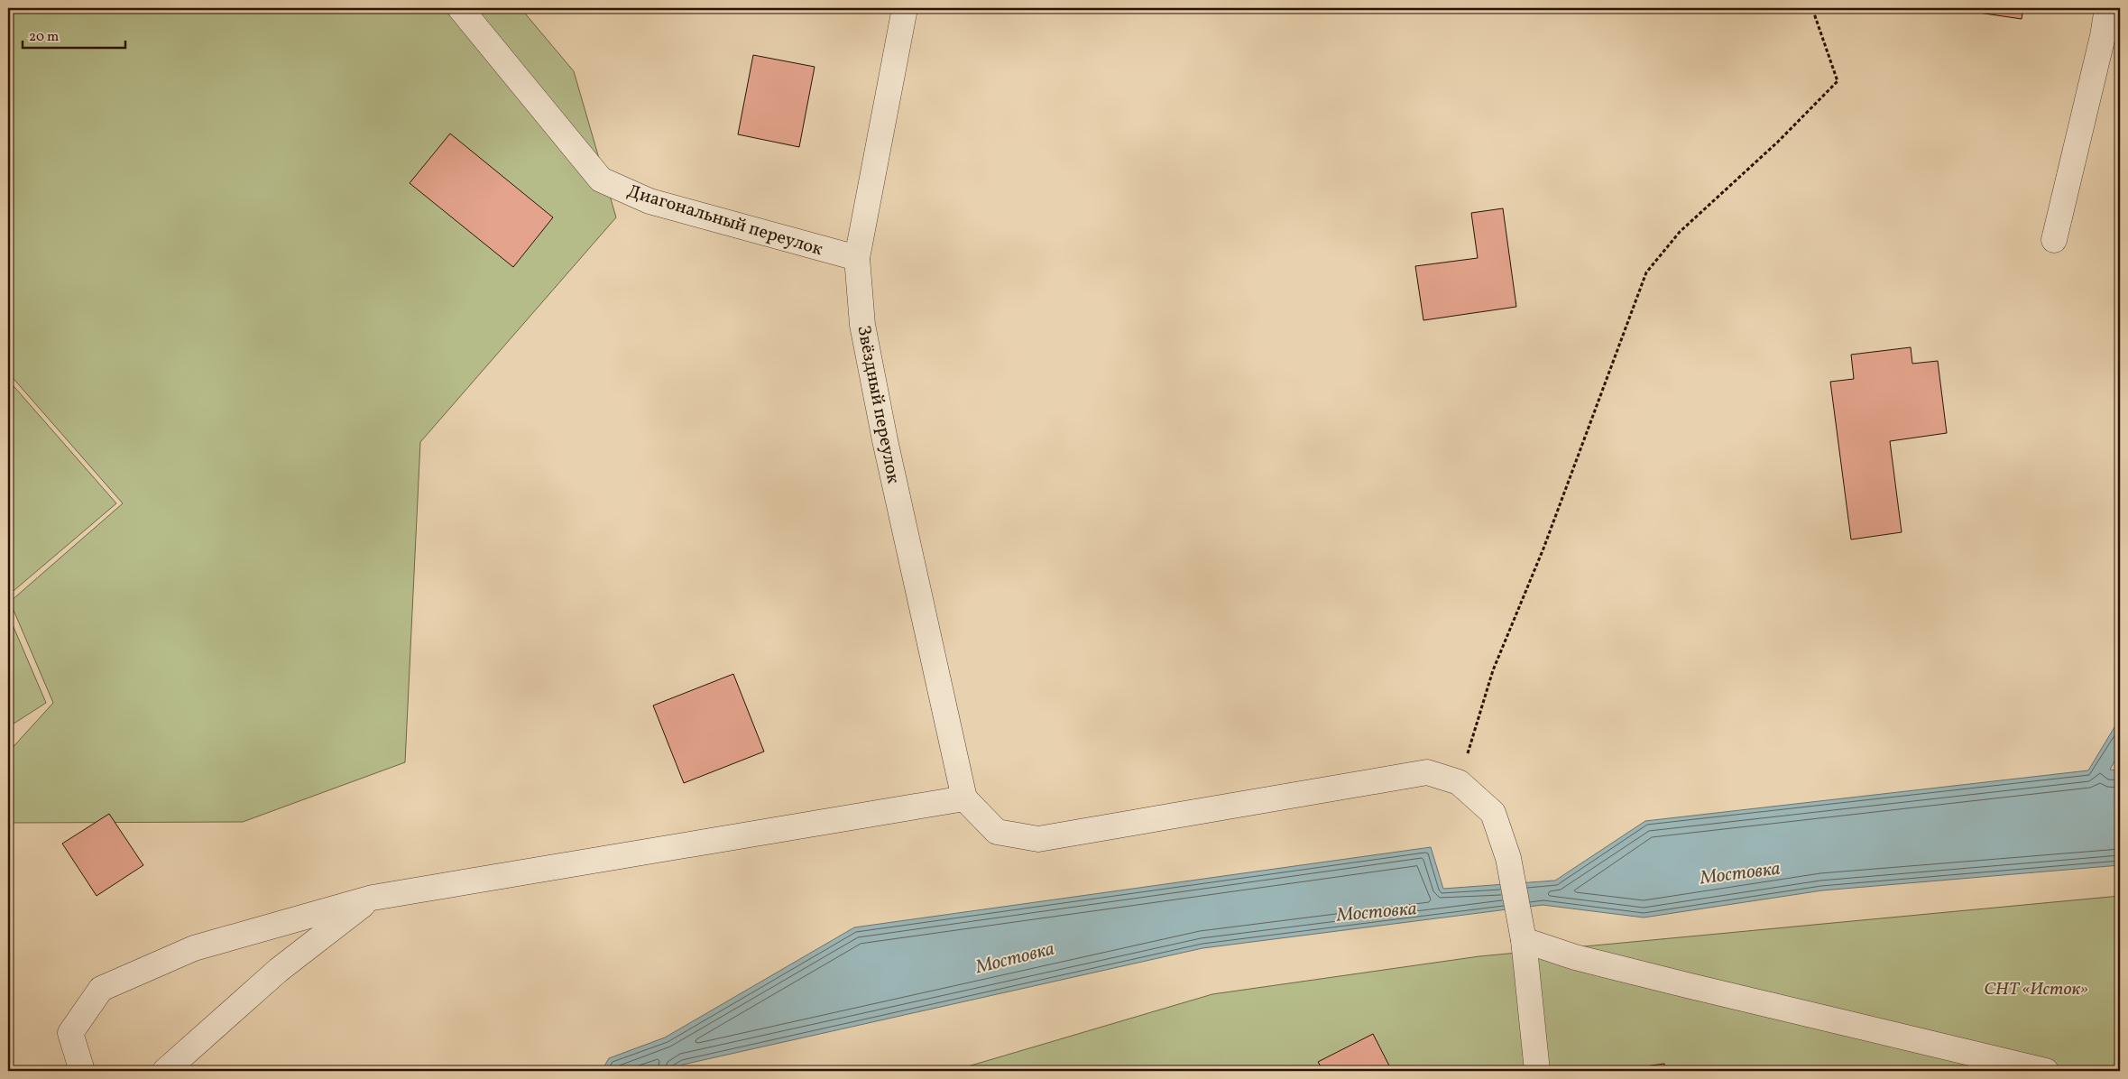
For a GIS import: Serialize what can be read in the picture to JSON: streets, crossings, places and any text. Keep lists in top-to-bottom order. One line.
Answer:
{"streets":{"street":["Диагональный переулок","Звёздный переулок"]},"crossings":[["Диагональный переулок","Звёздный переулок"]],"water":["Мостовка"],"parks":["СНТ «Исток»"],"scale_bar":"20 m"}
